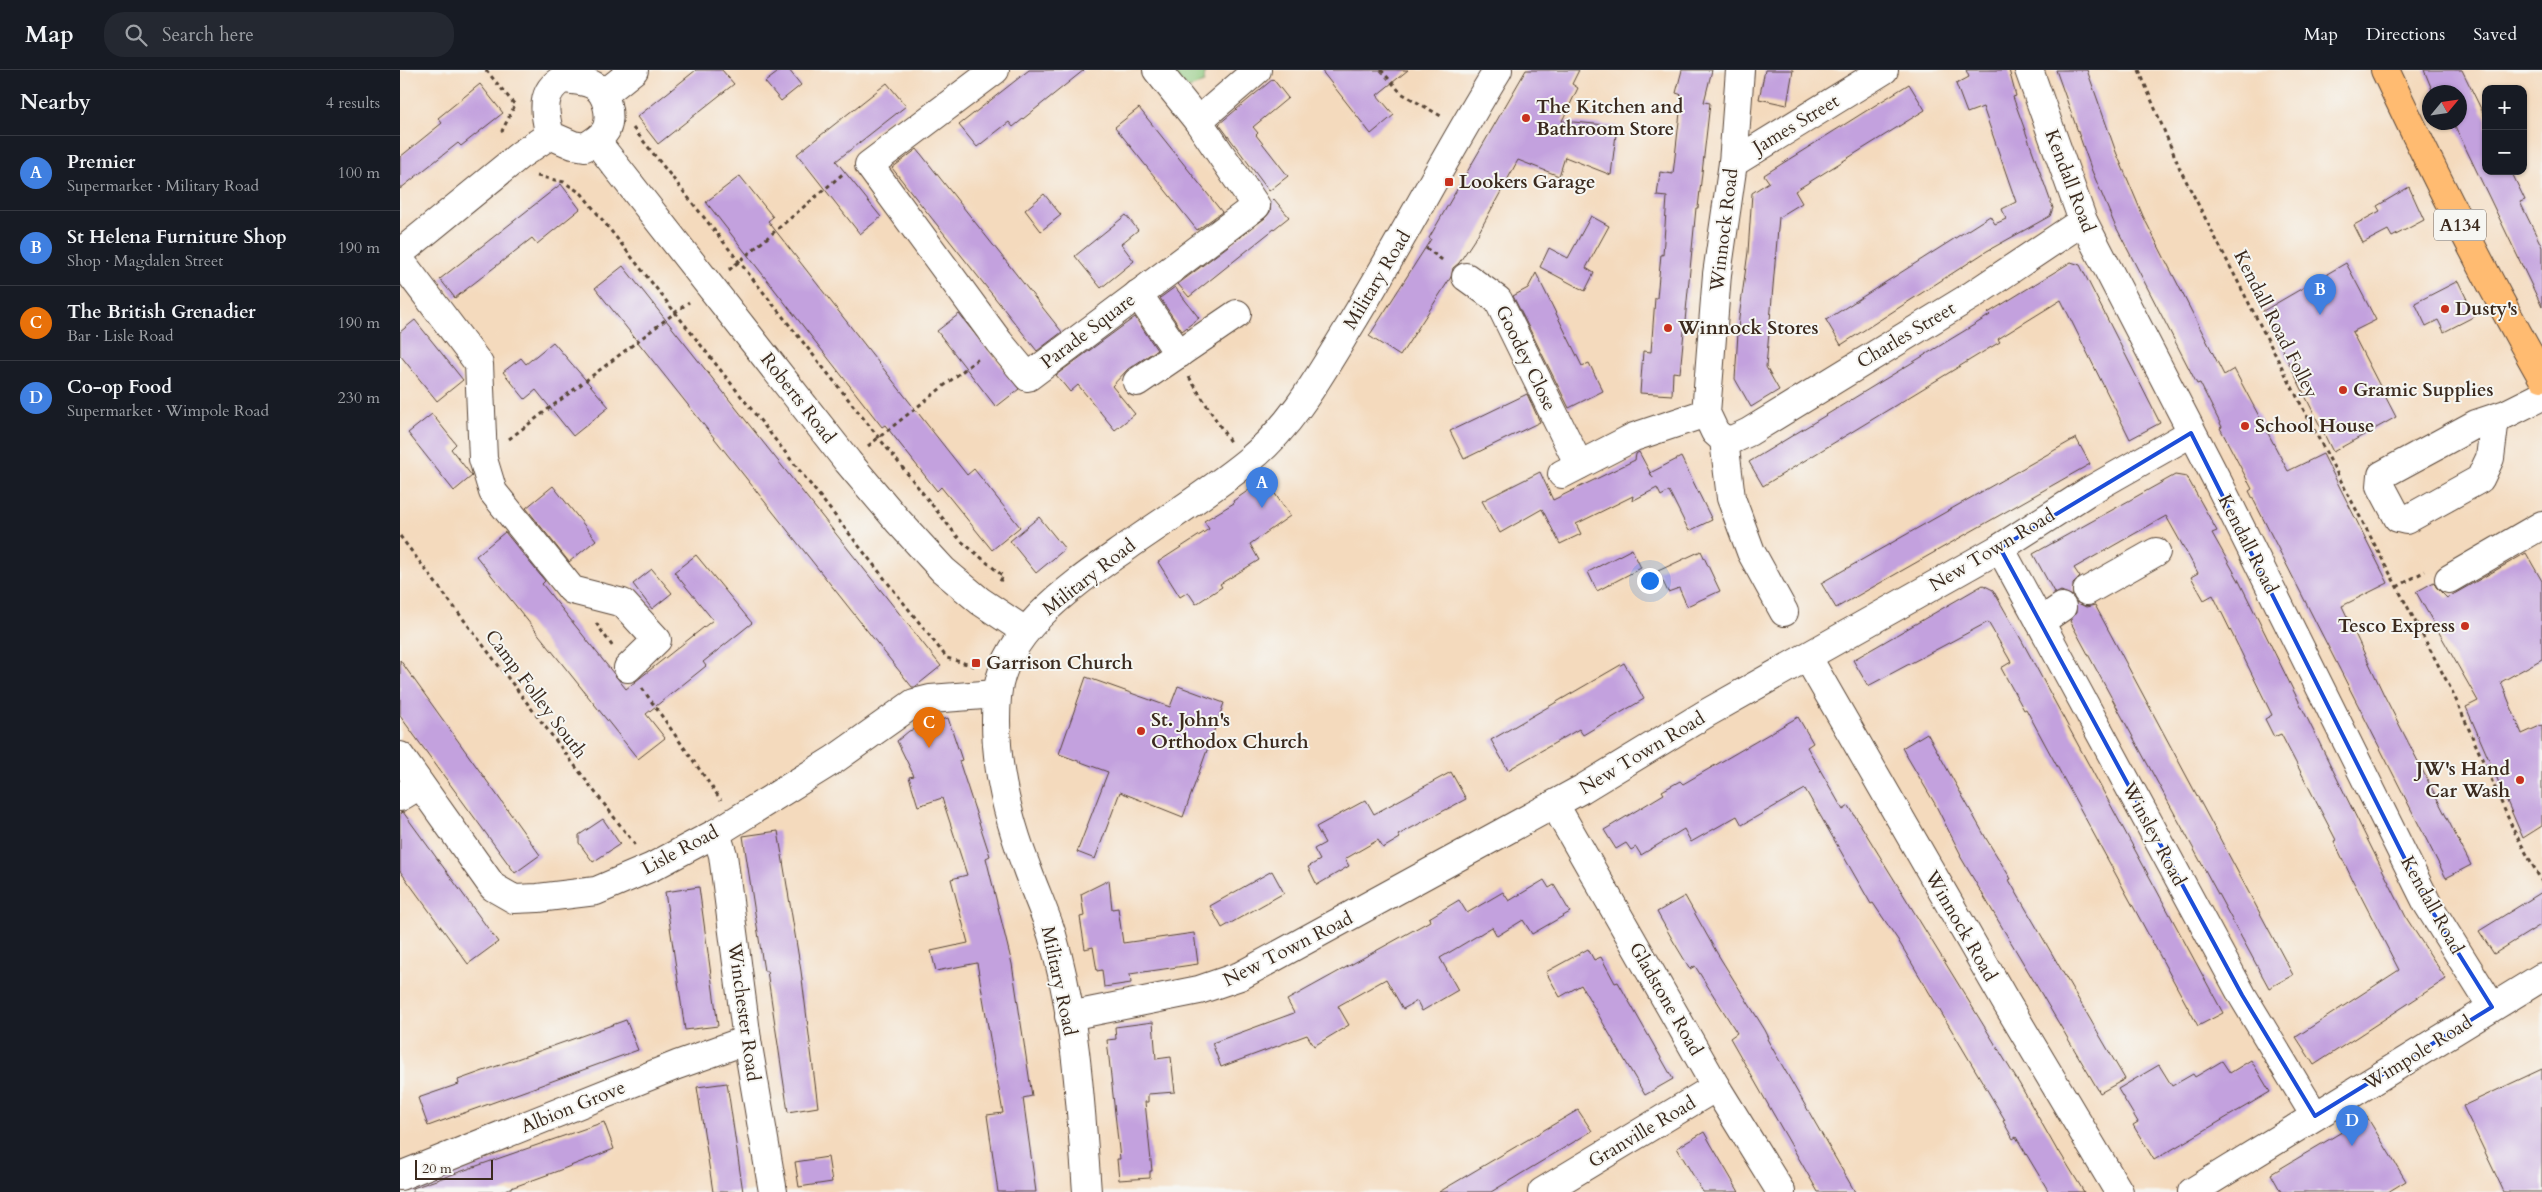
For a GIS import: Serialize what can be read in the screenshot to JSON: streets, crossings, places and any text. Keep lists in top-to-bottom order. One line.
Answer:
{"streets":{"main road":["A134"],"street":["James Street","Kendall Road","Winnock Road","Military Road","Parade Square","Charles Street","Goodey Close","Roberts Road","New Town Road","Winsley Road","Lisle Road","Gladstone Road","Winchester Road","Wimpole Road","Albion Grove","Granville Road"],"path":["Kendall Road Folley","Camp Folley South"]},"crossings":[["James Street","Winnock Road"],["Kendall Road","Charles Street"],["Kendall Road","New Town Road"],["Kendall Road","Wimpole Road"],["Winnock Road","Goodey Close"],["Winnock Road","New Town Road"],["Military Road","Roberts Road"],["Military Road","New Town Road"],["Military Road","Lisle Road"],["New Town Road","Winsley Road"],["New Town Road","Gladstone Road"],["Camp Folley South","Lisle Road"],["Winsley Road","Wimpole Road"],["Lisle Road","Winchester Road"],["Gladstone Road","Granville Road"],["Winchester Road","Albion Grove"]],"places":{"other":["The Kitchen and Bathroom Store","Dusty's","Winnock Stores","Gramic Supplies","School House","Tesco Express","St. John's Orthodox Church","JW's Hand Car Wash"],"transit":["Lookers Garage","Garrison Church"]},"scale_bar":"20 m","north":"top right","page":{"header":"Map","search":"Search here","nav":["Map","Directions","Saved"],"heading":["Nearby","4 results"],"map_buttons":["+","−"],"list":[{"mark":"A","name":"Premier","note":"Supermarket · Military Road","value":"100 m"},{"mark":"B","name":"St Helena Furniture Shop","note":"Shop · Magdalen Street","value":"190 m"},{"mark":"C","name":"The British Grenadier","note":"Bar · Lisle Road","value":"190 m"},{"mark":"D","name":"Co-op Food","note":"Supermarket · Wimpole Road","value":"230 m"}],"pins":["B","A","C","D"],"scale":"20 m"}}
